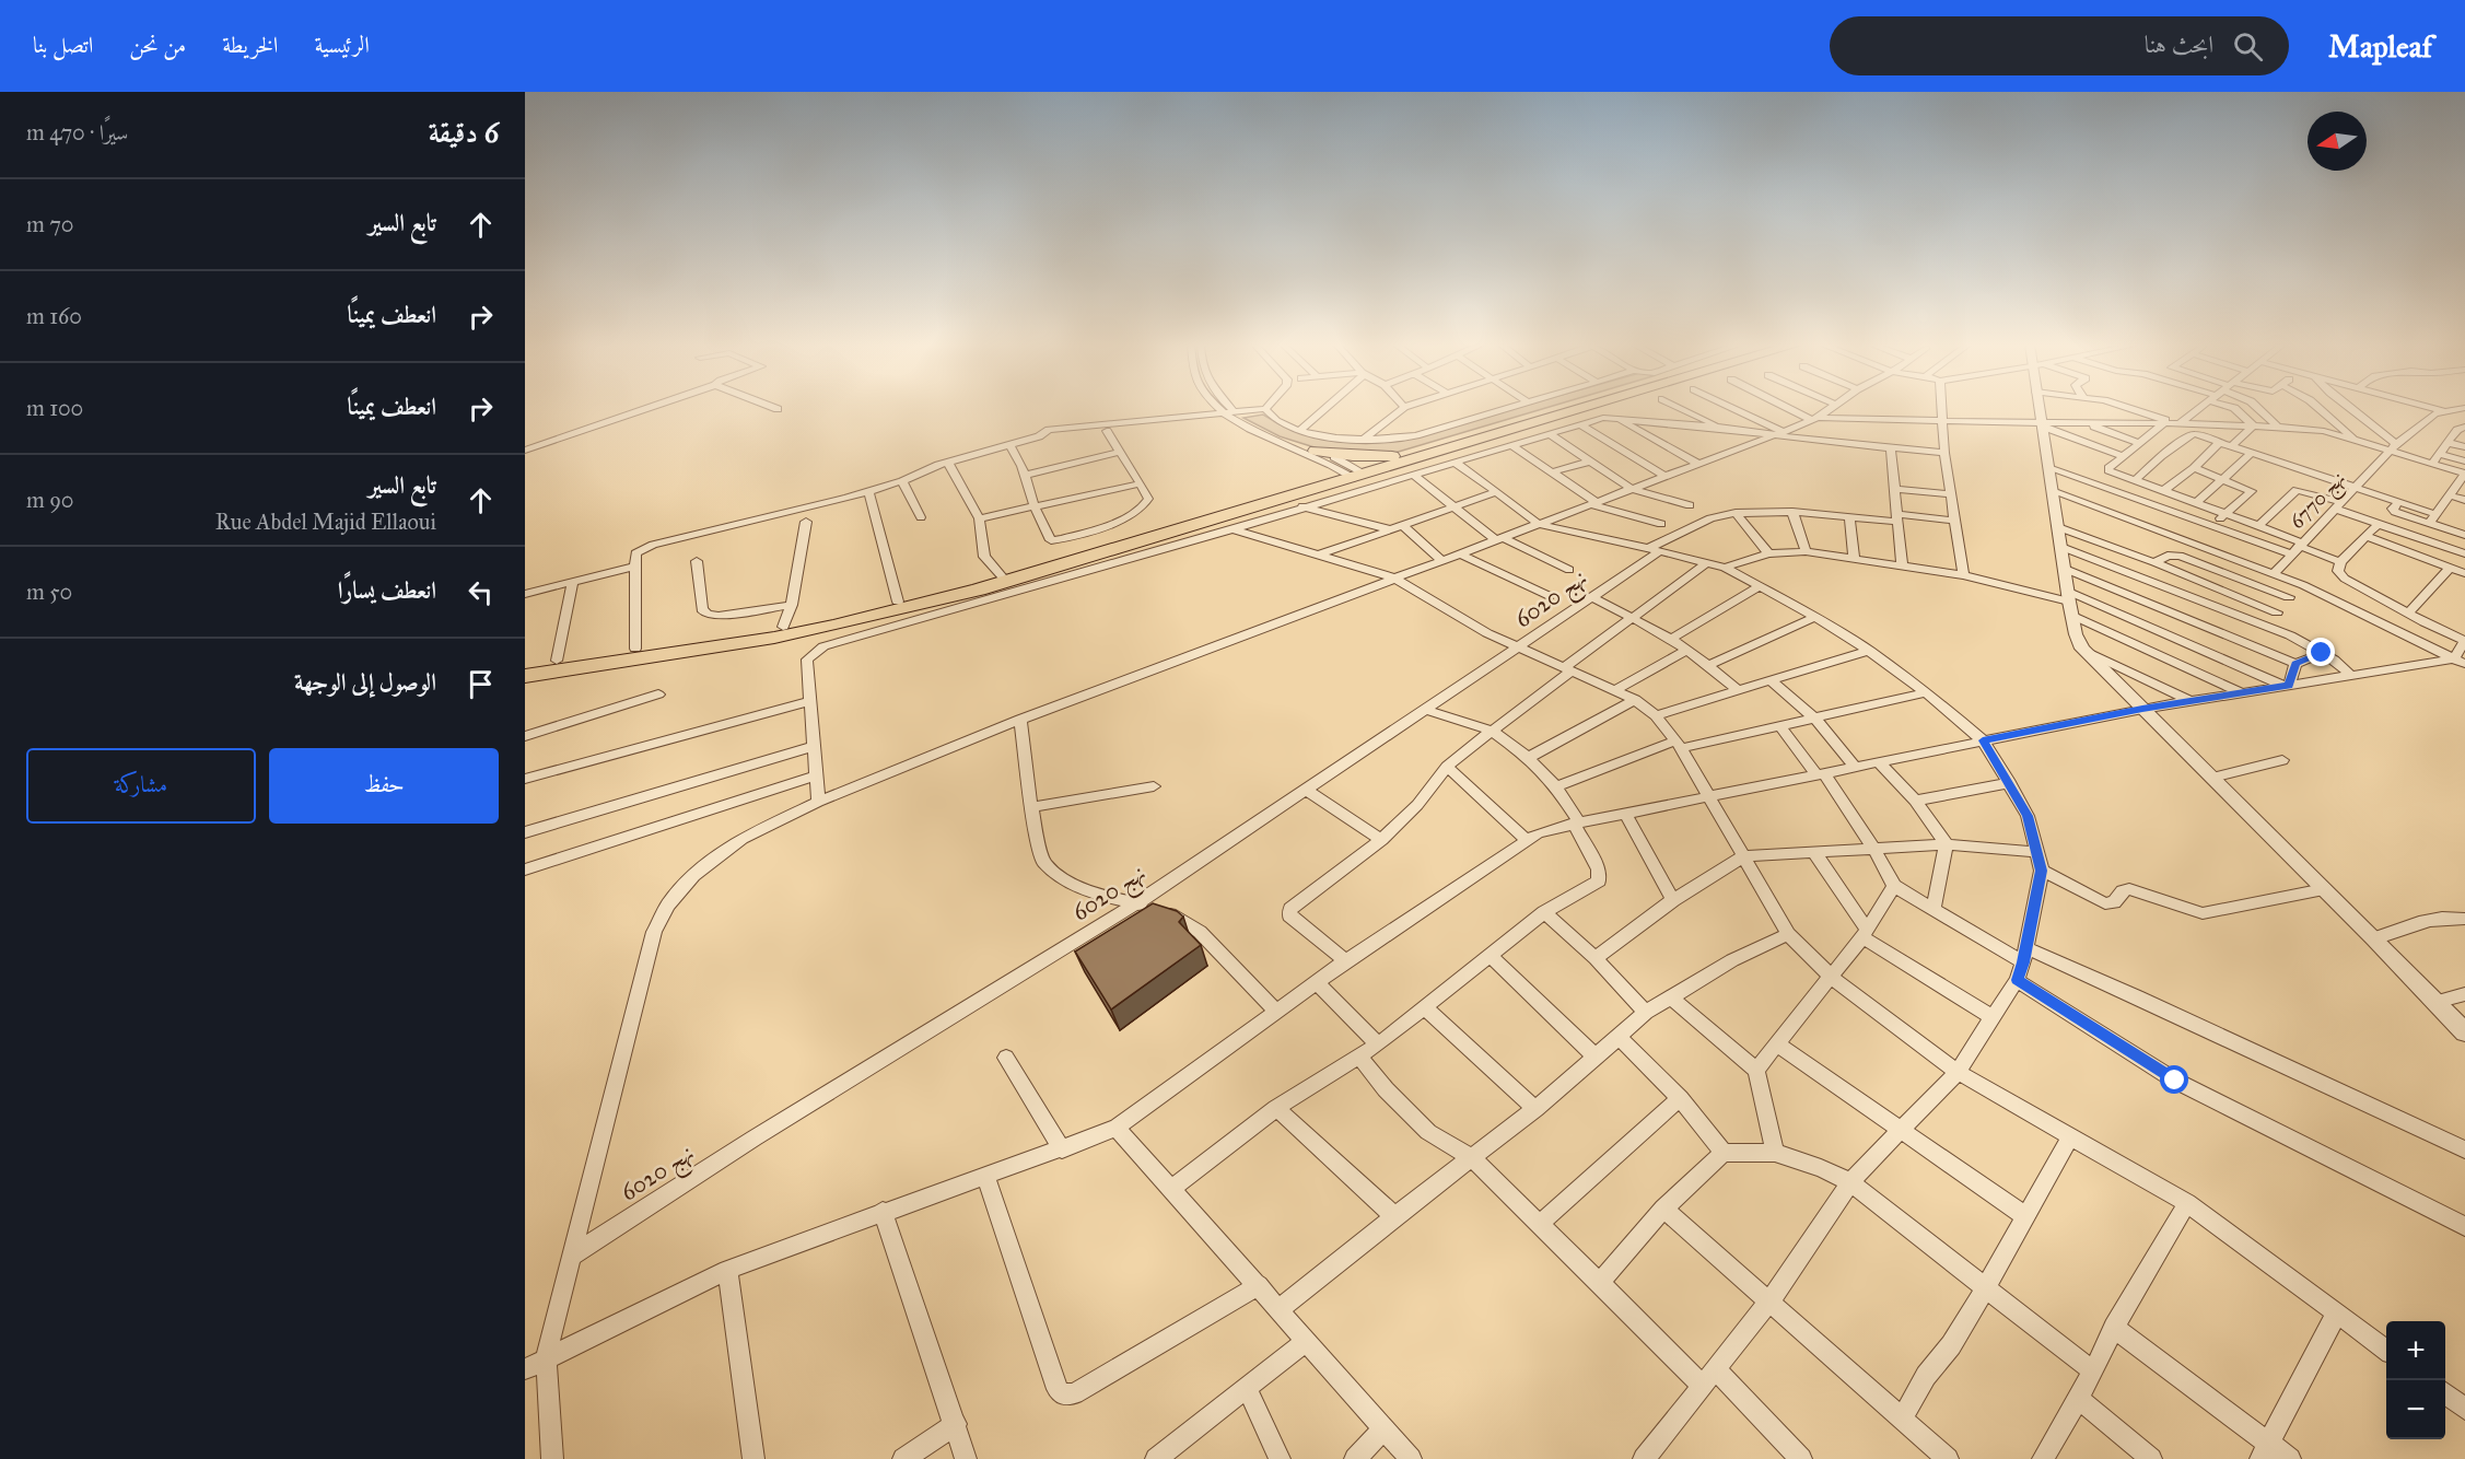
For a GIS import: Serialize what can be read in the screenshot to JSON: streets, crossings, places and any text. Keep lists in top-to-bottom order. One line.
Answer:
{"streets":{"street":["نهج 6770","نهج 6020"]},"north":"left","page":{"header":"Mapleaf","search":"ابحث هنا","nav":["الرئيسية","الخريطة","من نحن","اتصل بنا"],"heading":["6 دقيقة","سيرًا · 470 m"],"list":[["تابع السير","70 m"],["انعطف يمينًا","160 m"],["انعطف يمينًا","100 m"],["تابع السير","Rue Abdel Majid Ellaoui","90 m"],["انعطف يسارًا","50 m"],"الوصول إلى الوجهة"],"buttons":["حفظ","مشاركة"],"map_buttons":["+","−"]}}
